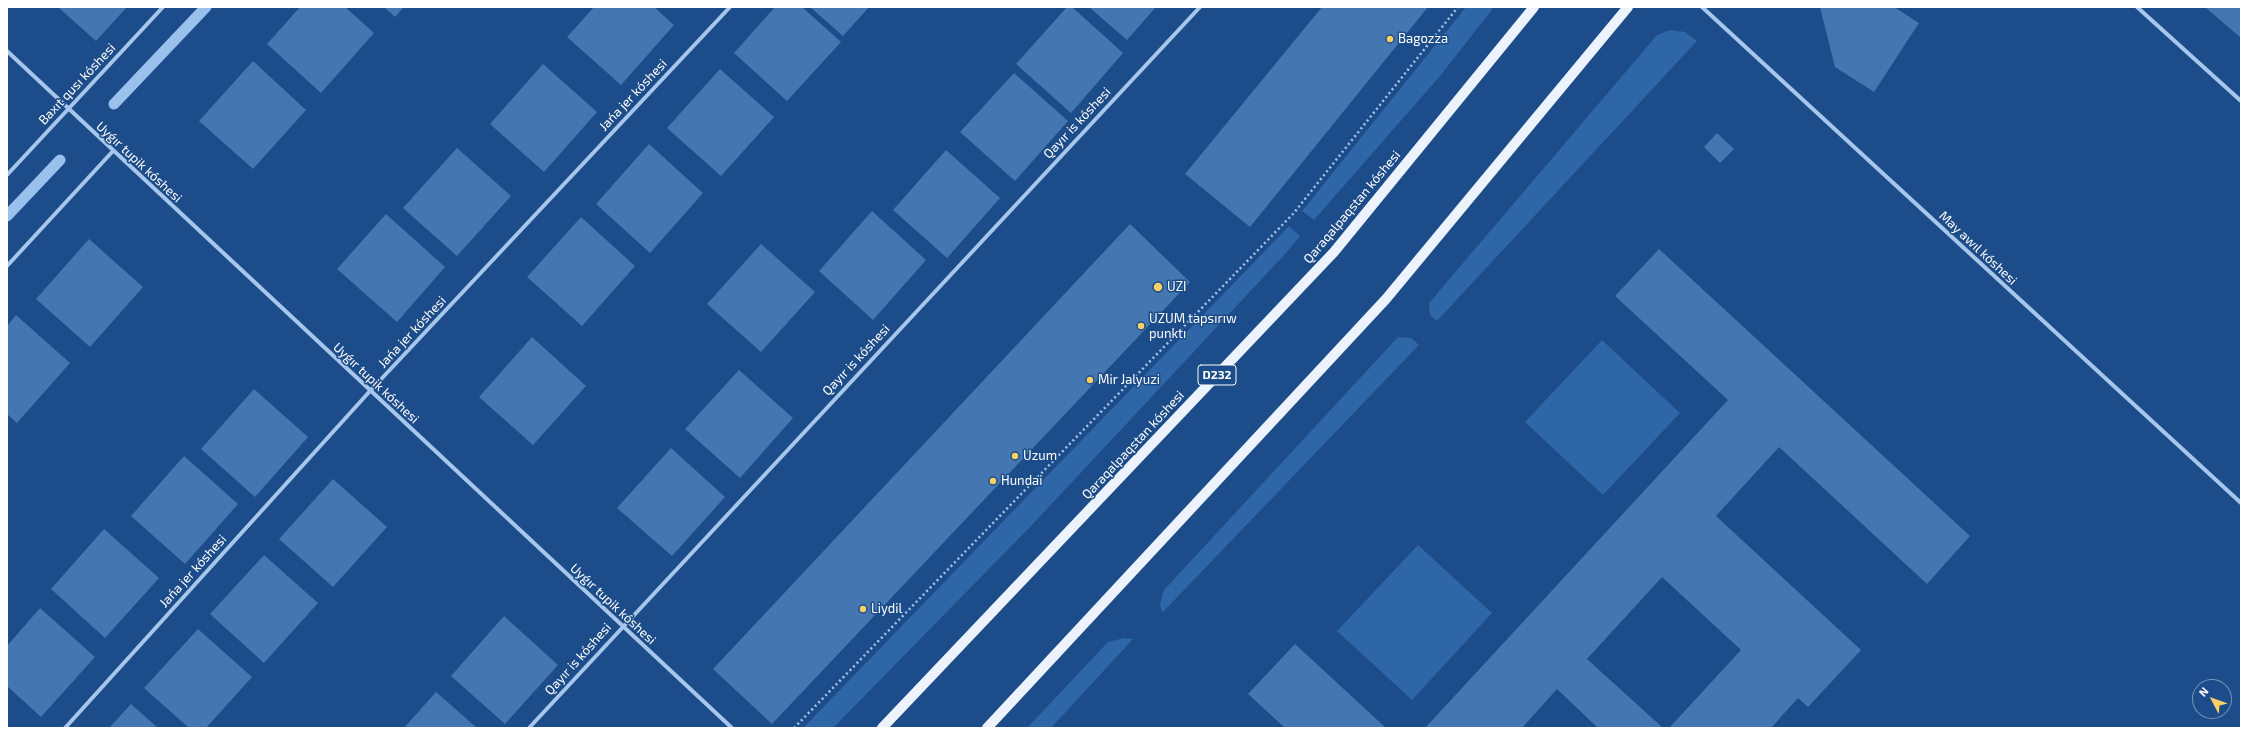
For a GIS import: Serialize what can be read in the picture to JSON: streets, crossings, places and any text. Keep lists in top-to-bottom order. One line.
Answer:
{"streets":{"main road":["Qaraqalpaqstan kóshesi","D232"],"street":["Baxıt qusı kóshesi","Jańa jer kóshesi","Qayır is kóshesi","Uyǵır tupik kóshesi","May awıl kóshesi"]},"crossings":[["Baxıt qusı kóshesi","Uyǵır tupik kóshesi"],["Jańa jer kóshesi","Uyǵır tupik kóshesi"],["Qayır is kóshesi","Uyǵır tupik kóshesi"]],"places":["Bagozza","UZI","UZUM tapsırıw punktı","Mir Jalyuzi","Uzum","Hundai","Liydil"],"north":"top left"}
